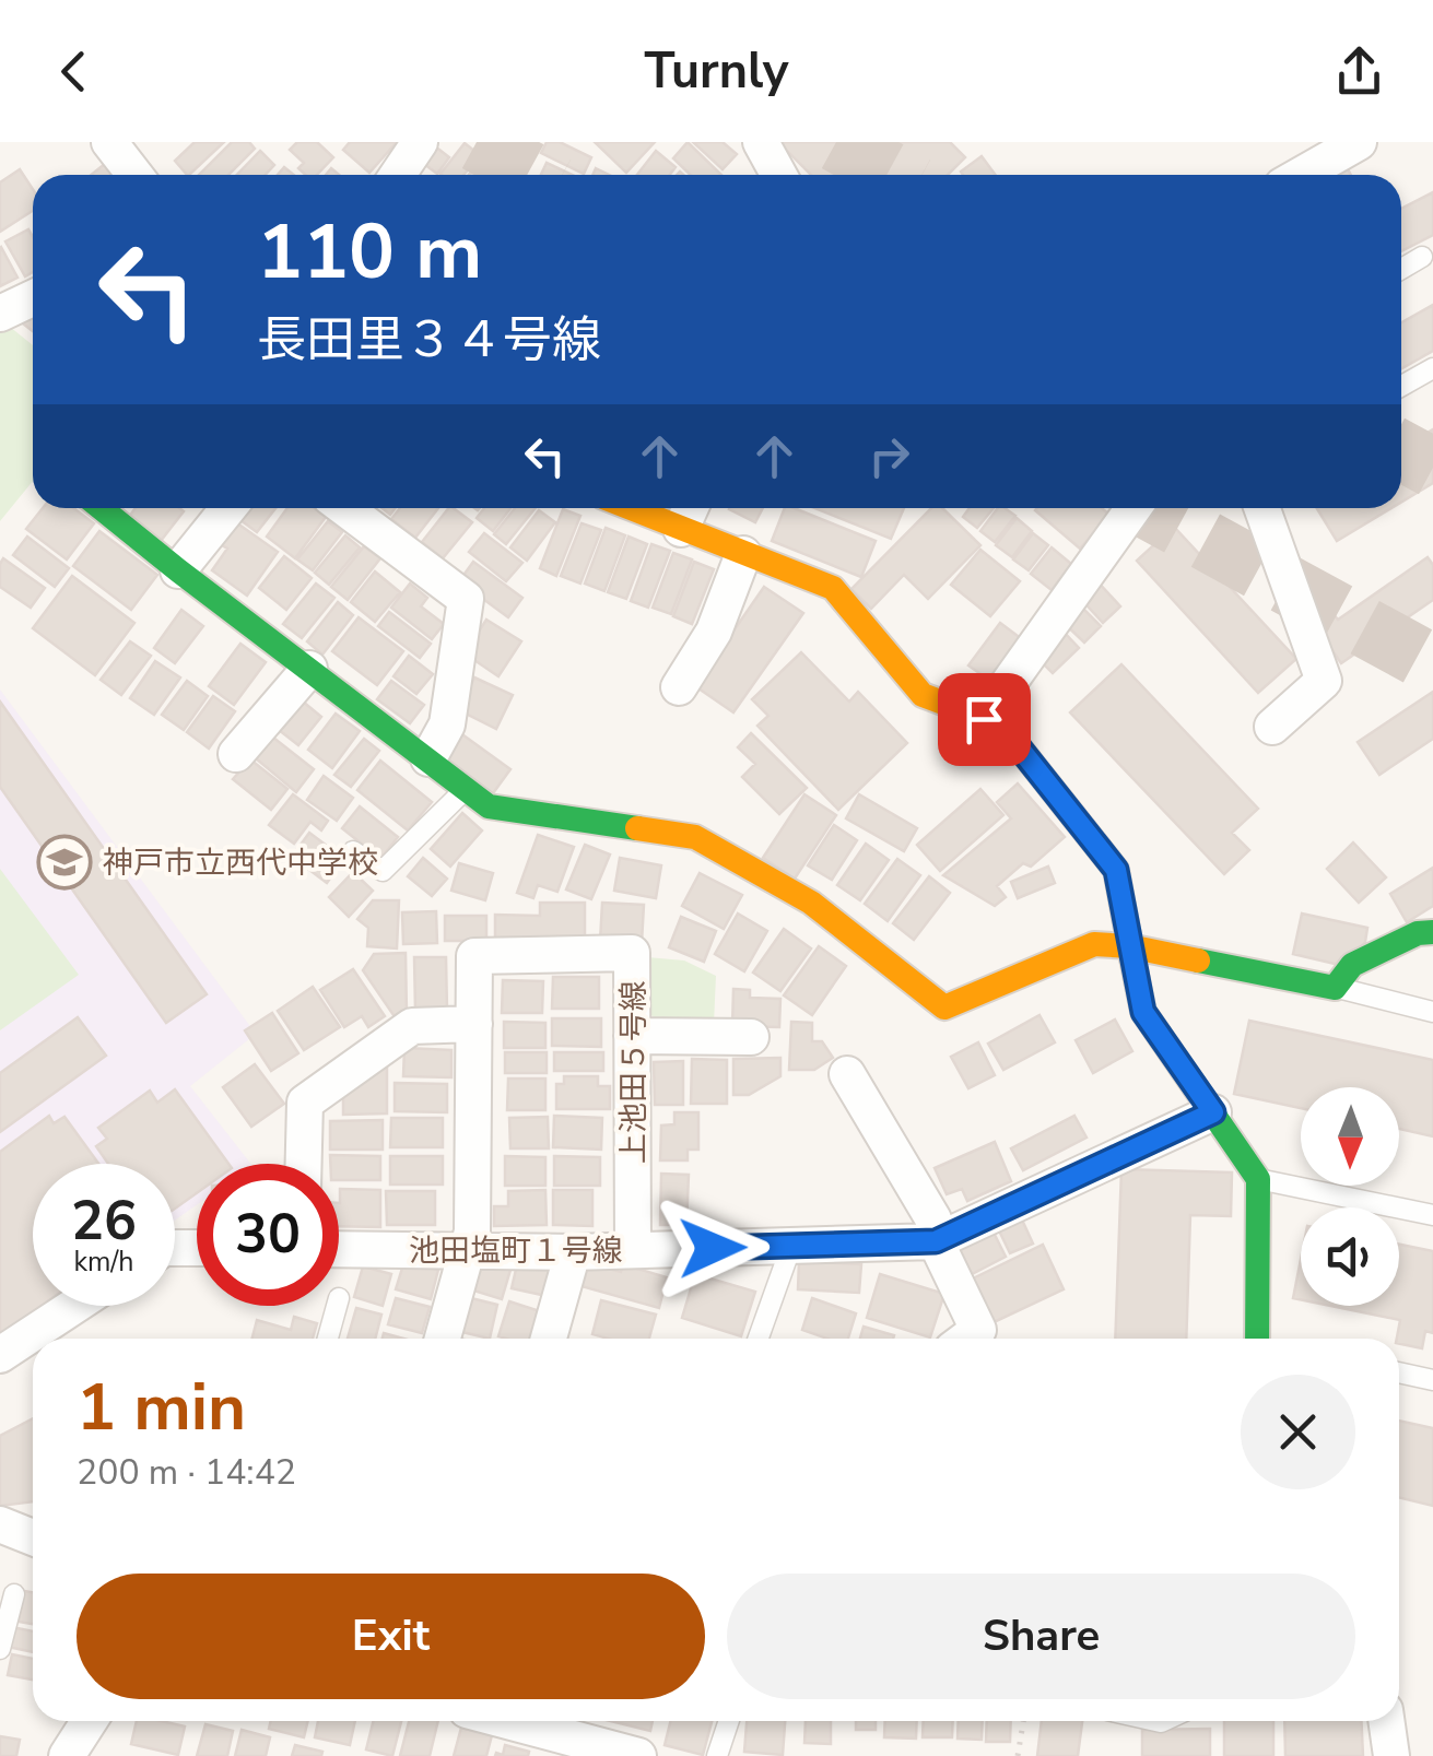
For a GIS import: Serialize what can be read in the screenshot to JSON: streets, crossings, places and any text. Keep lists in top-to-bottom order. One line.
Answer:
{"streets":{"street":["上池田５号線","池田塩町１号線"]},"crossings":[["上池田５号線","池田塩町１号線"]],"places":{"school or university":["神戸市立西代中学校"]},"north":"bottom","page":{"header":"Turnly","turn":["110 m","長田里３４号線"],"speed":"26 km/h","limit":"30","heading":["1 min","200 m · 14:42"],"buttons":["Exit","Share"]}}
